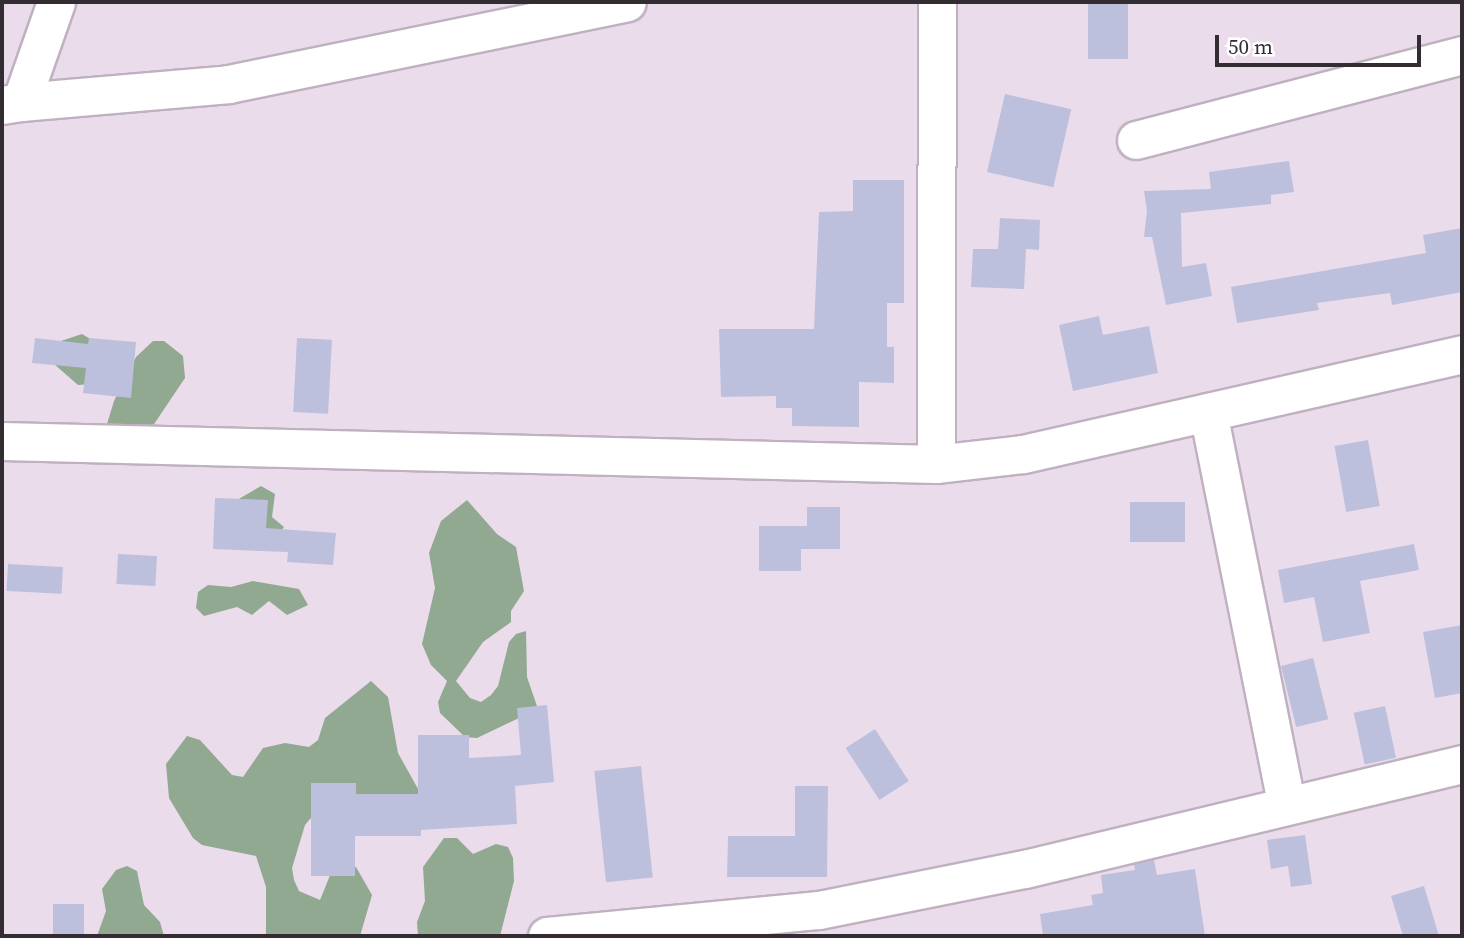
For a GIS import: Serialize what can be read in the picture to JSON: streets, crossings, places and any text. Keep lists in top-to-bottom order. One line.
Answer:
{"scale_bar":"50 m"}
